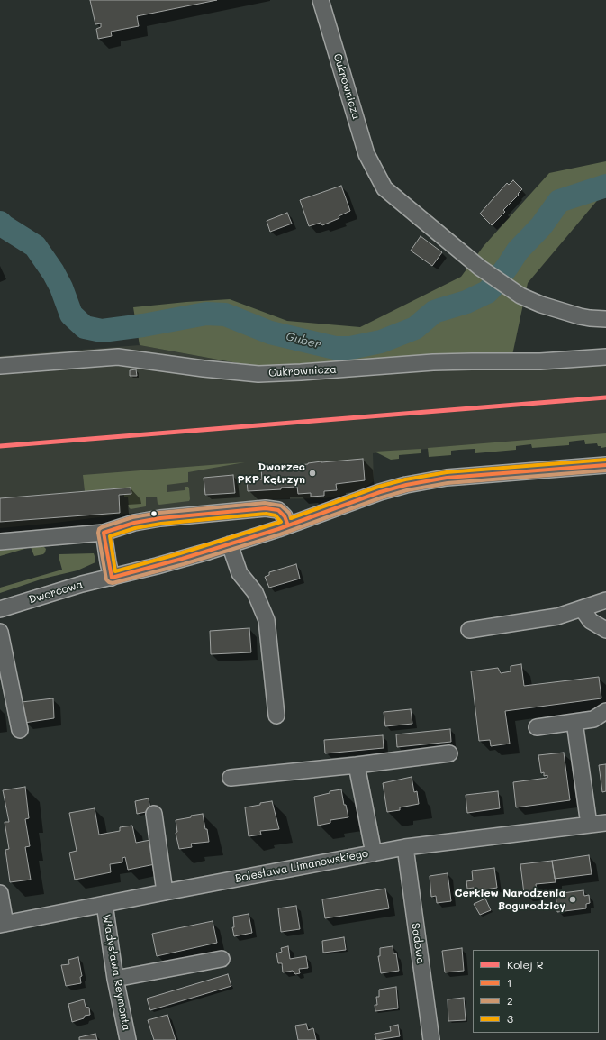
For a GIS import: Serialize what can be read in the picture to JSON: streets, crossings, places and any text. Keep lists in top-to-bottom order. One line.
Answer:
{"streets":{"street":["Cukrownicza","Dworcowa","Bolesława Limanowskiego","Sadowa","Władysława Reymonta"]},"crossings":[["Bolesława Limanowskiego","Sadowa"],["Bolesława Limanowskiego","Władysława Reymonta"]],"water":["Guber"],"places":["Dworzec PKP Kętrzyn","Cerkiew Narodzenia Bogurodzicy"],"lines":["rail line R","transit line 3","transit line 1","transit line 2"],"legend":["Kolej R","1","2","3"]}
